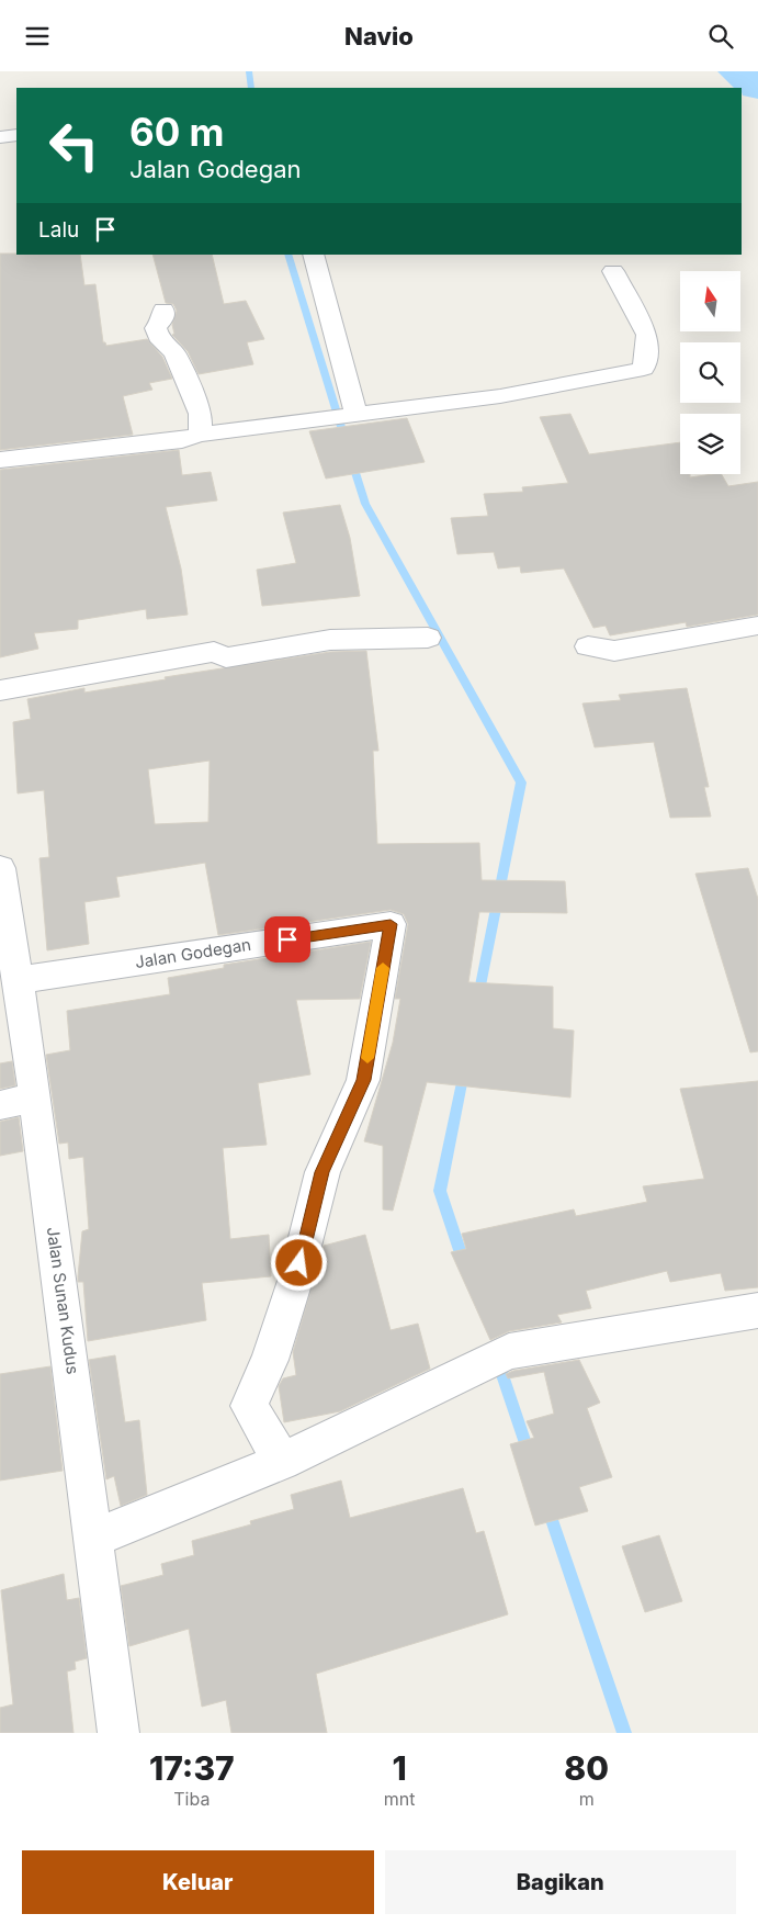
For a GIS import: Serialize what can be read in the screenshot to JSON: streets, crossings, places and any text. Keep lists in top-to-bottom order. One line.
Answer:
{"streets":{"street":["Jalan Godegan","Jalan Sunan Kudus"]},"crossings":[["Jalan Godegan","Jalan Sunan Kudus"]],"north":"top","page":{"header":"Navio","turn":["60 m","Jalan Godegan"],"then":"Lalu","eta":["17:37","Tiba","1","mnt","80","m"],"buttons":["Keluar","Bagikan"]}}
